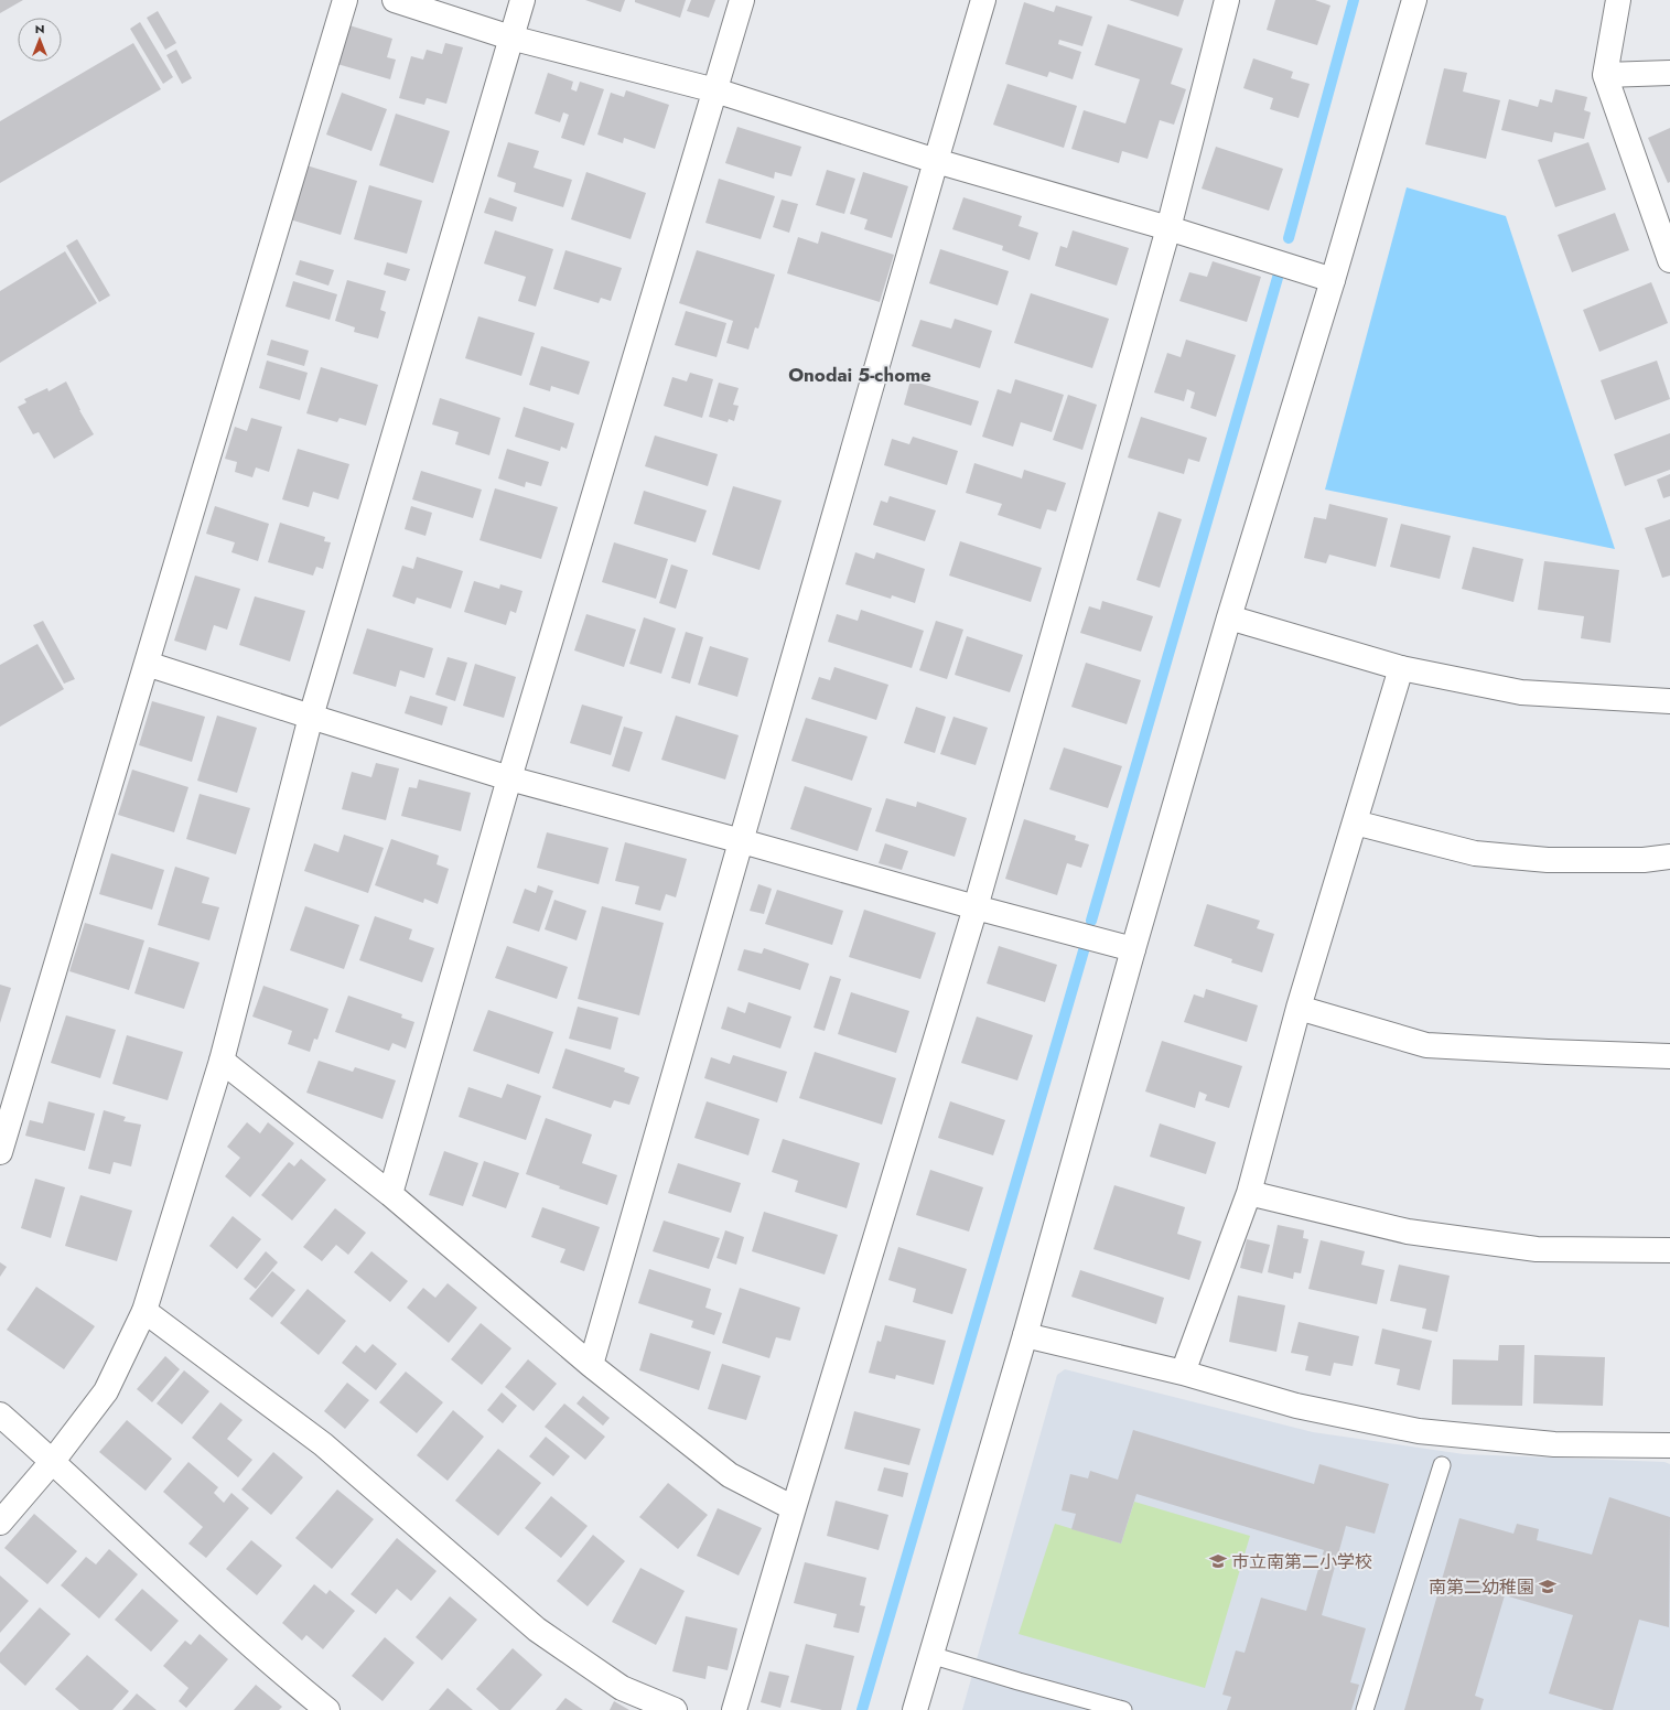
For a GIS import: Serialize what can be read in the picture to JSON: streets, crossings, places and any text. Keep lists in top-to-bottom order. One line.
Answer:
{"districts":["Onodai 5-chome"],"places":{"school or university":["市立南第二小学校","南第二幼稚園"]},"north":"top"}
